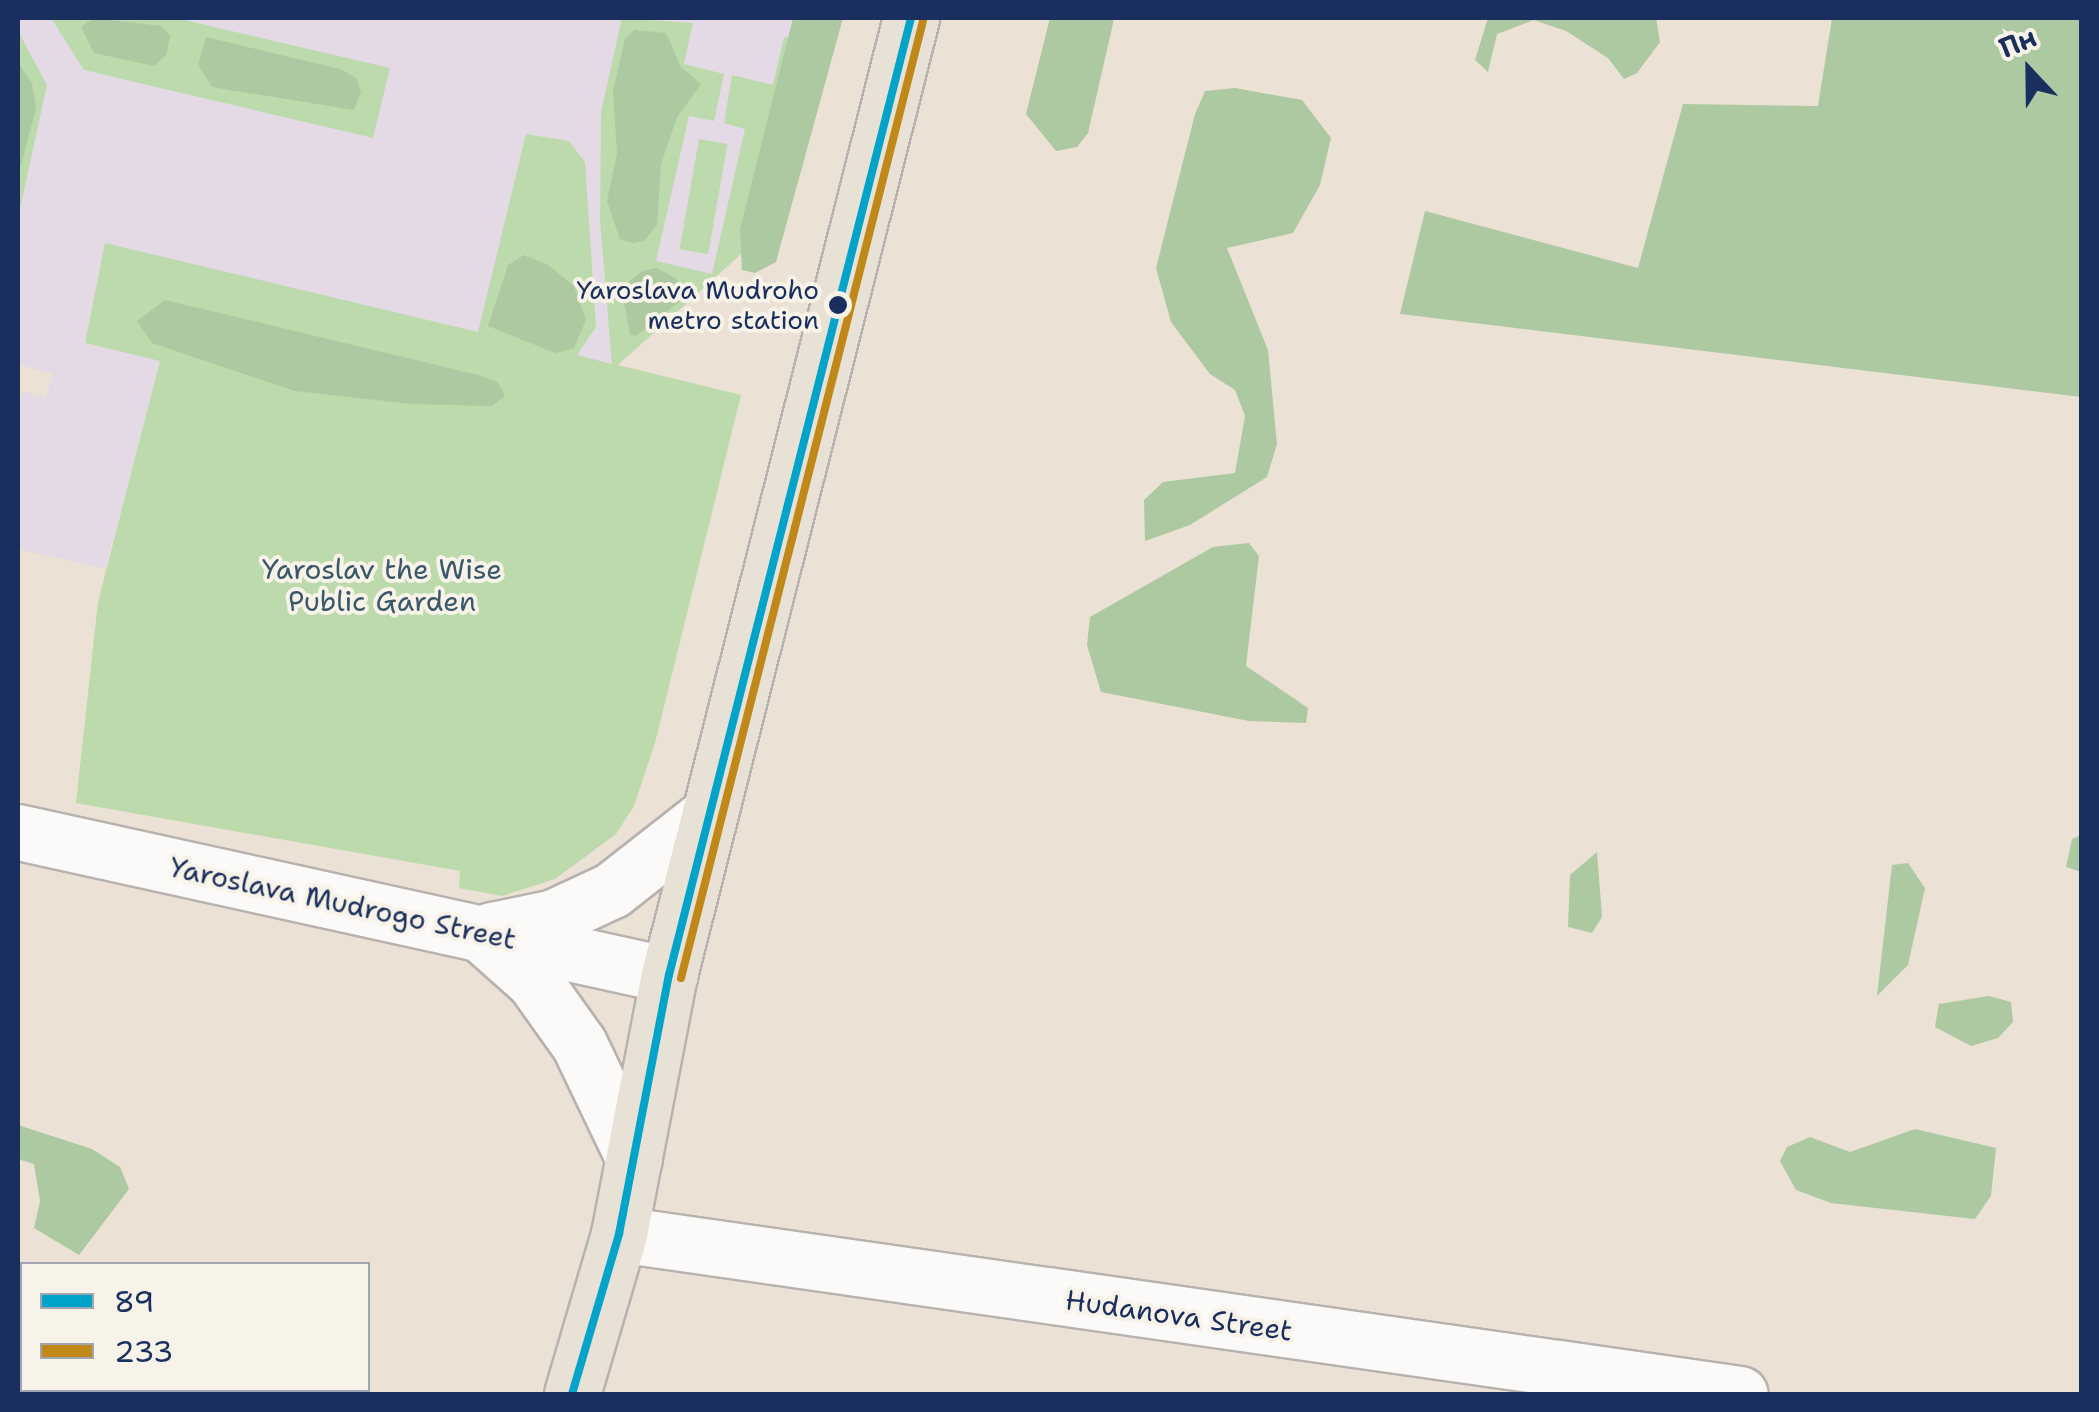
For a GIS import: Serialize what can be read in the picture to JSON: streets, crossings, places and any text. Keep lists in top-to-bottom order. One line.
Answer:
{"streets":{"street":["Yaroslava Mudrogo Street","Hudanova Street"]},"parks":["Yaroslav the Wise Public Garden"],"places":["Yaroslava Mudroho metro station"],"lines":["transit line 89","transit line 233"],"legend":["89","233"],"north":"top"}
